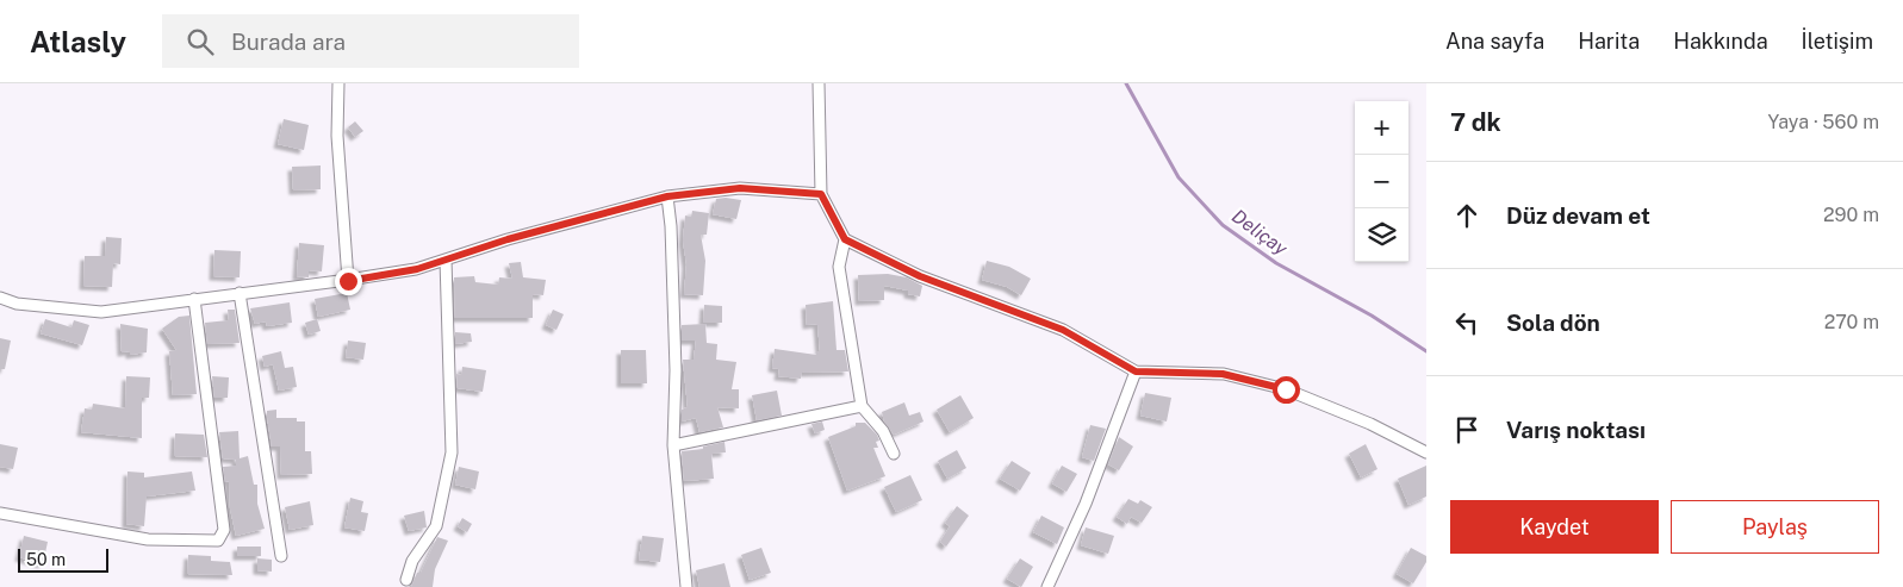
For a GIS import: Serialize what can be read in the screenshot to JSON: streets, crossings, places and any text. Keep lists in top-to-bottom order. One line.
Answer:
{"water":["Deliçay"],"scale_bar":"50 m","page":{"header":"Atlasly","search":"Burada ara","nav":["Ana sayfa","Harita","Hakkında","İletişim"],"heading":["7 dk","Yaya · 560 m"],"map_buttons":["+","−"],"list":[["Düz devam et","290 m"],["Sola dön","270 m"],"Varış noktası"],"buttons":["Kaydet","Paylaş"],"scale":"50 m"}}
